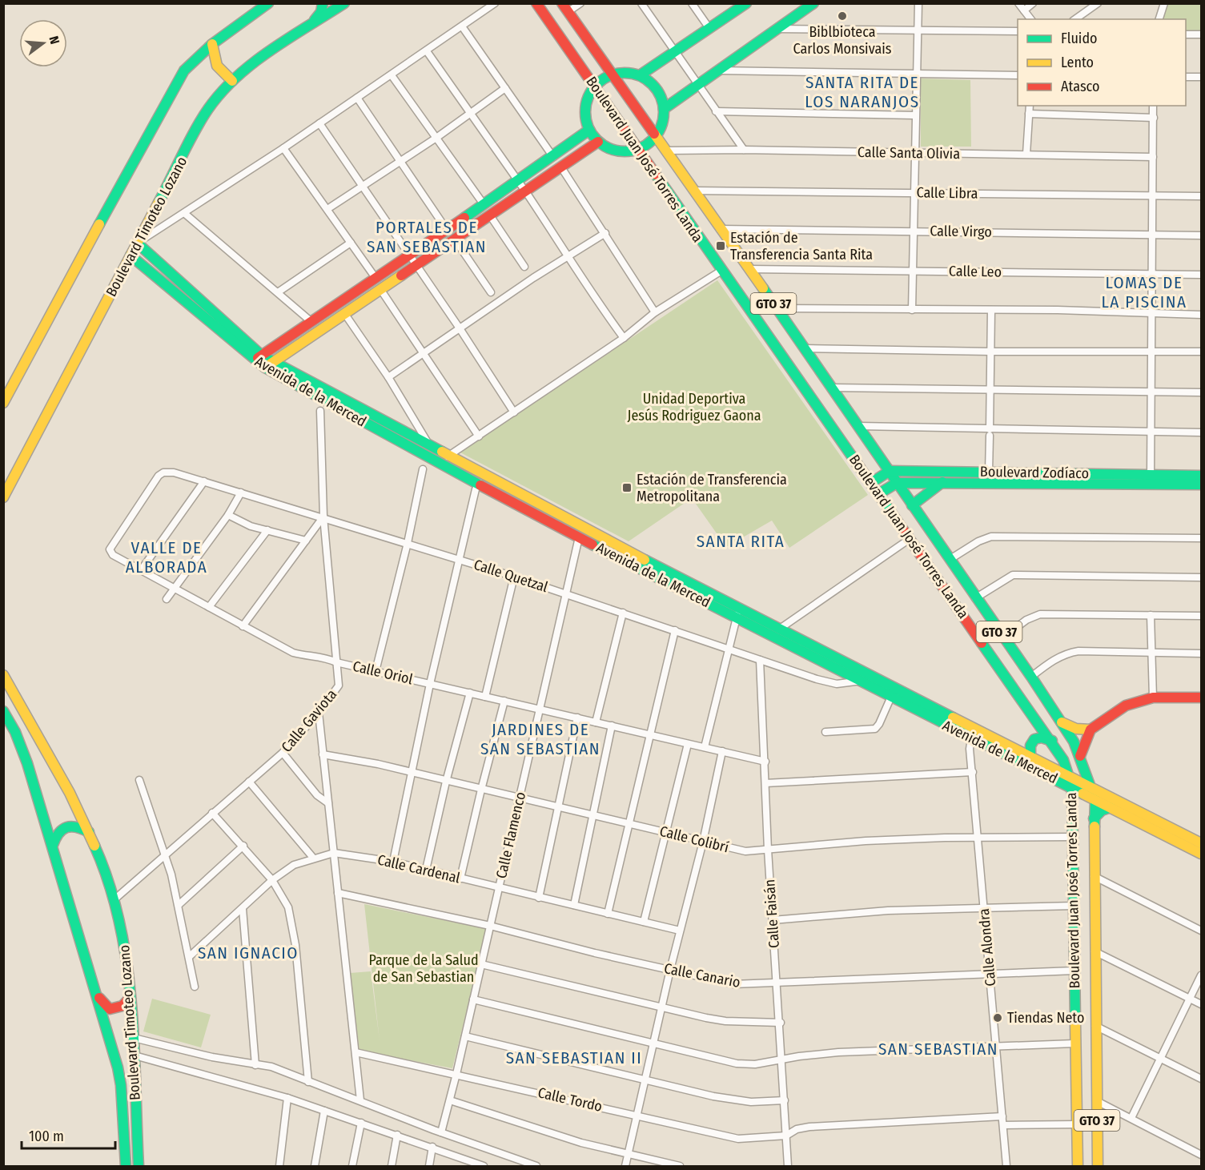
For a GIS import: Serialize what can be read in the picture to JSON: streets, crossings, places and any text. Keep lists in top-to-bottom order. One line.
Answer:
{"streets":{"main road":["Boulevard Juan José Torres Landa","Boulevard Timoteo Lozano","GTO 37","Avenida de la Merced","Boulevard Zodíaco"],"street":["Calle Santa Olivia","Calle Libra","Calle Virgo","Calle Leo","Calle Quetzal","Calle Oriol","Calle Gaviota","Calle Flamenco","Calle Colibrí","Calle Cardenal","Calle Faisán","Calle Alondra","Calle Canario","Calle Tordo"]},"crossings":[["Calle Santa Olivia","Boulevard Juan José Torres Landa"],["Boulevard Juan José Torres Landa","Calle Libra"],["Boulevard Juan José Torres Landa","Calle Virgo"],["Boulevard Juan José Torres Landa","Calle Leo"],["Boulevard Juan José Torres Landa","Avenida de la Merced"],["Boulevard Juan José Torres Landa","Boulevard Zodíaco"],["Boulevard Juan José Torres Landa","Calle Colibrí"],["Boulevard Juan José Torres Landa","Calle Canario"],["Boulevard Timoteo Lozano","Avenida de la Merced"],["Boulevard Timoteo Lozano","Calle Gaviota"],["Avenida de la Merced","Calle Quetzal"],["Avenida de la Merced","Calle Flamenco"],["Avenida de la Merced","Calle Alondra"],["Calle Quetzal","Calle Oriol"],["Calle Quetzal","Calle Gaviota"],["Calle Quetzal","Calle Flamenco"],["Calle Quetzal","Calle Faisán"],["Calle Oriol","Calle Gaviota"],["Calle Oriol","Calle Flamenco"],["Calle Oriol","Calle Faisán"],["Calle Flamenco","Calle Colibrí"],["Calle Flamenco","Calle Cardenal"],["Calle Flamenco","Calle Canario"],["Calle Flamenco","Calle Tordo"],["Calle Colibrí","Calle Faisán"],["Calle Colibrí","Calle Alondra"],["Calle Faisán","Calle Canario"],["Calle Faisán","Calle Tordo"],["Calle Alondra","Calle Canario"],["Calle Alondra","Calle Tordo"]],"districts":["SANTA RITA DE LOS NARANJOS","PORTALES DE SAN SEBASTIAN","LOMAS DE LA PISCINA","SANTA RITA","VALLE DE ALBORADA","JARDINES DE SAN SEBASTIAN","SAN IGNACIO","SAN SEBASTIAN","SAN SEBASTIAN II"],"parks":["Unidad Deportiva Jesús Rodriguez Gaona","Parque de la Salud de San Sebastian"],"places":{"other":["Biblbioteca Carlos Monsivais","Tiendas Neto"],"transit":["Estación de Transferencia Santa Rita","Estación de Transferencia Metropolitana"]},"legend":["Fluido","Lento","Atasco"],"scale_bar":"100 m","north":"right"}
